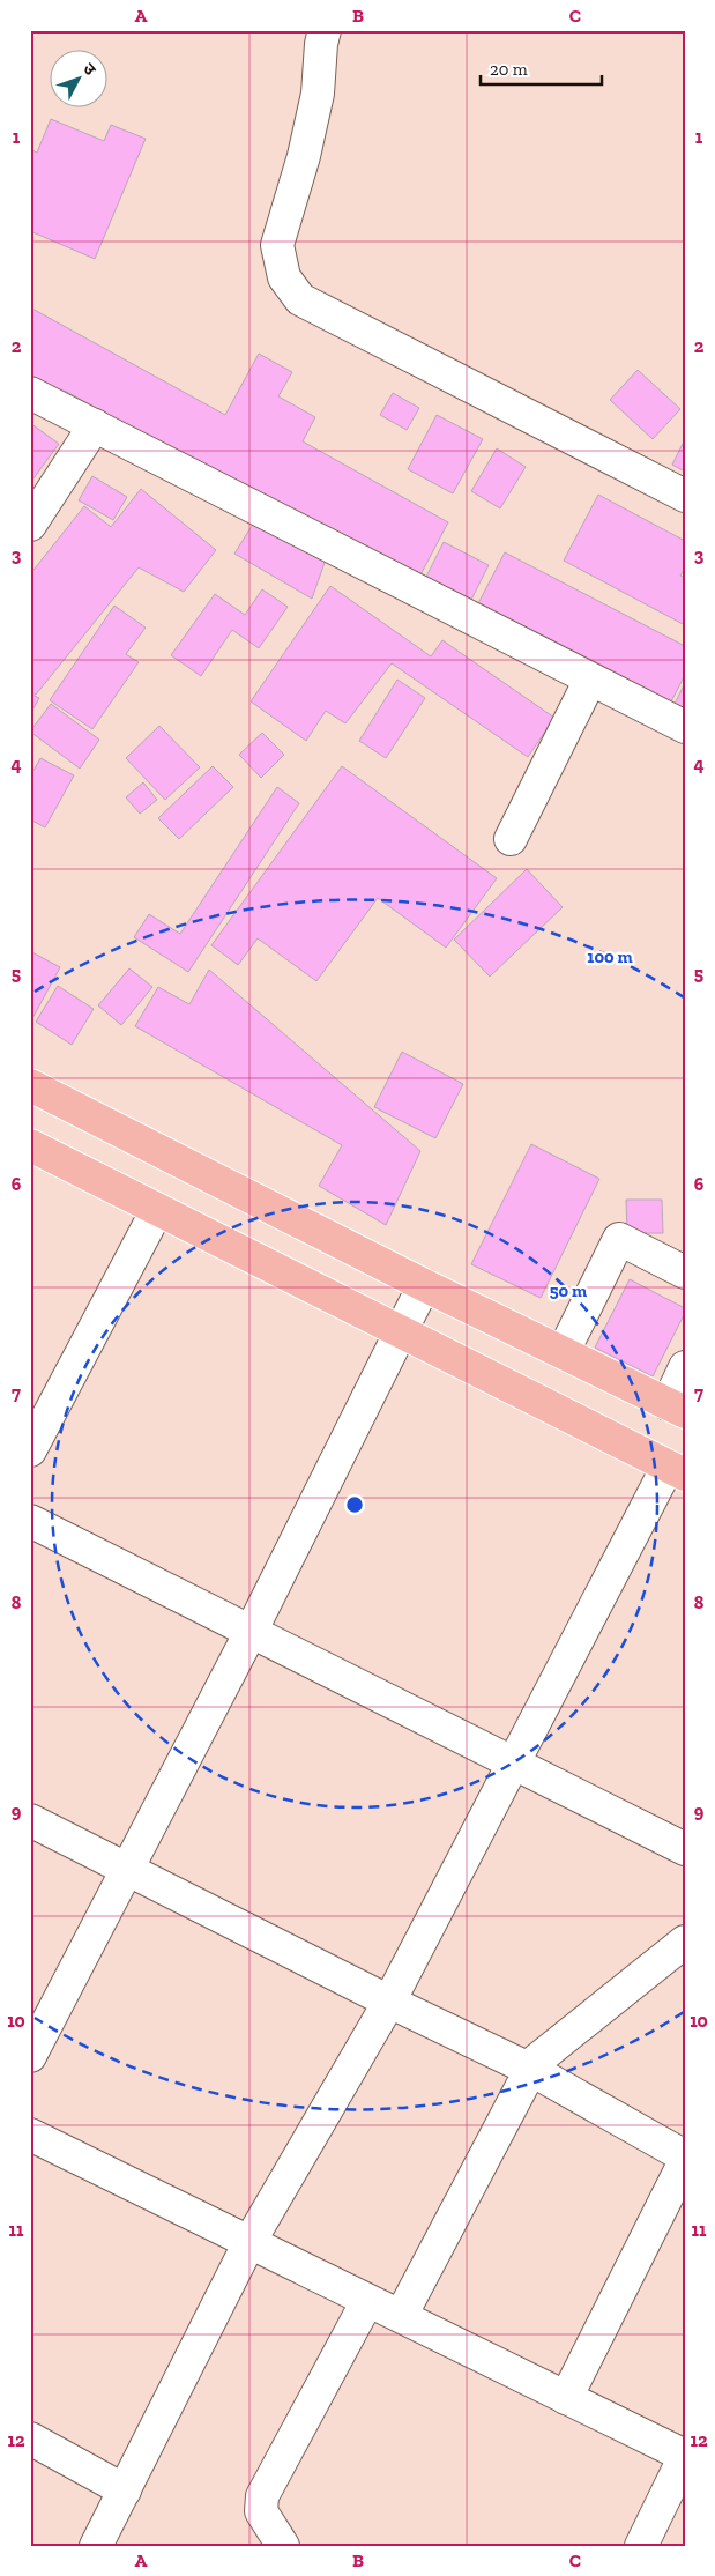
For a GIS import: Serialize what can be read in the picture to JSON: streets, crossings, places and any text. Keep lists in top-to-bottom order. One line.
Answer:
{"scale_bar":"20 m","north":"top right","grid":{"columns":["A","B","C"],"rows":["1","2","3","4","5","6","7","8","9","10","11","12"]},"rings":["100 m","50 m"]}
